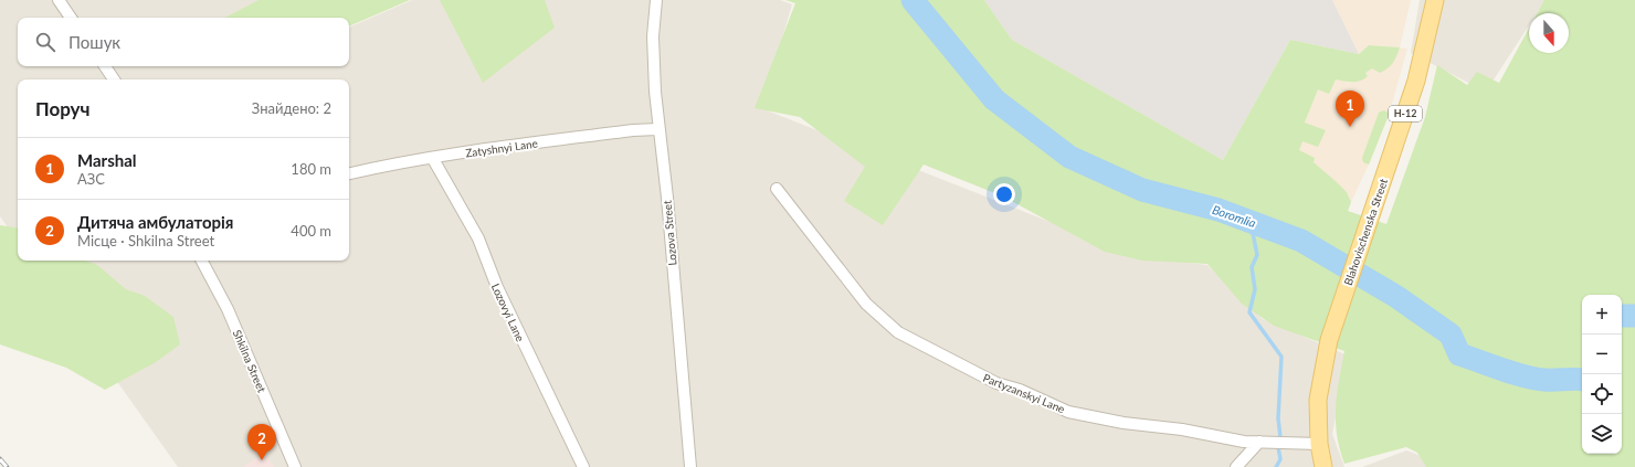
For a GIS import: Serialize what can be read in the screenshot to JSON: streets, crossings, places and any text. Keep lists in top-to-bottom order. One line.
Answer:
{"streets":{"main road":["Н-12","Blahovischenska Street"],"street":["Zatyshnyi Lane","Lozova Street","Lozovyi Lane","Shkilna Street","Partyzanskyi Lane"]},"crossings":[["Zatyshnyi Lane","Lozova Street"],["Zatyshnyi Lane","Lozovyi Lane"],["Blahovischenska Street","Partyzanskyi Lane"]],"water":["Boromlia"],"north":"bottom","page":{"search":"Пошук","heading":["Поруч","Знайдено: 2"],"pins":["1","2"],"list":[{"mark":"1","name":"Marshal","note":"АЗС","value":"180 m"},{"mark":"2","name":"Дитяча амбулаторія","note":"Місце · Shkilna Street","value":"400 m"}],"map_buttons":["+","−"]}}
